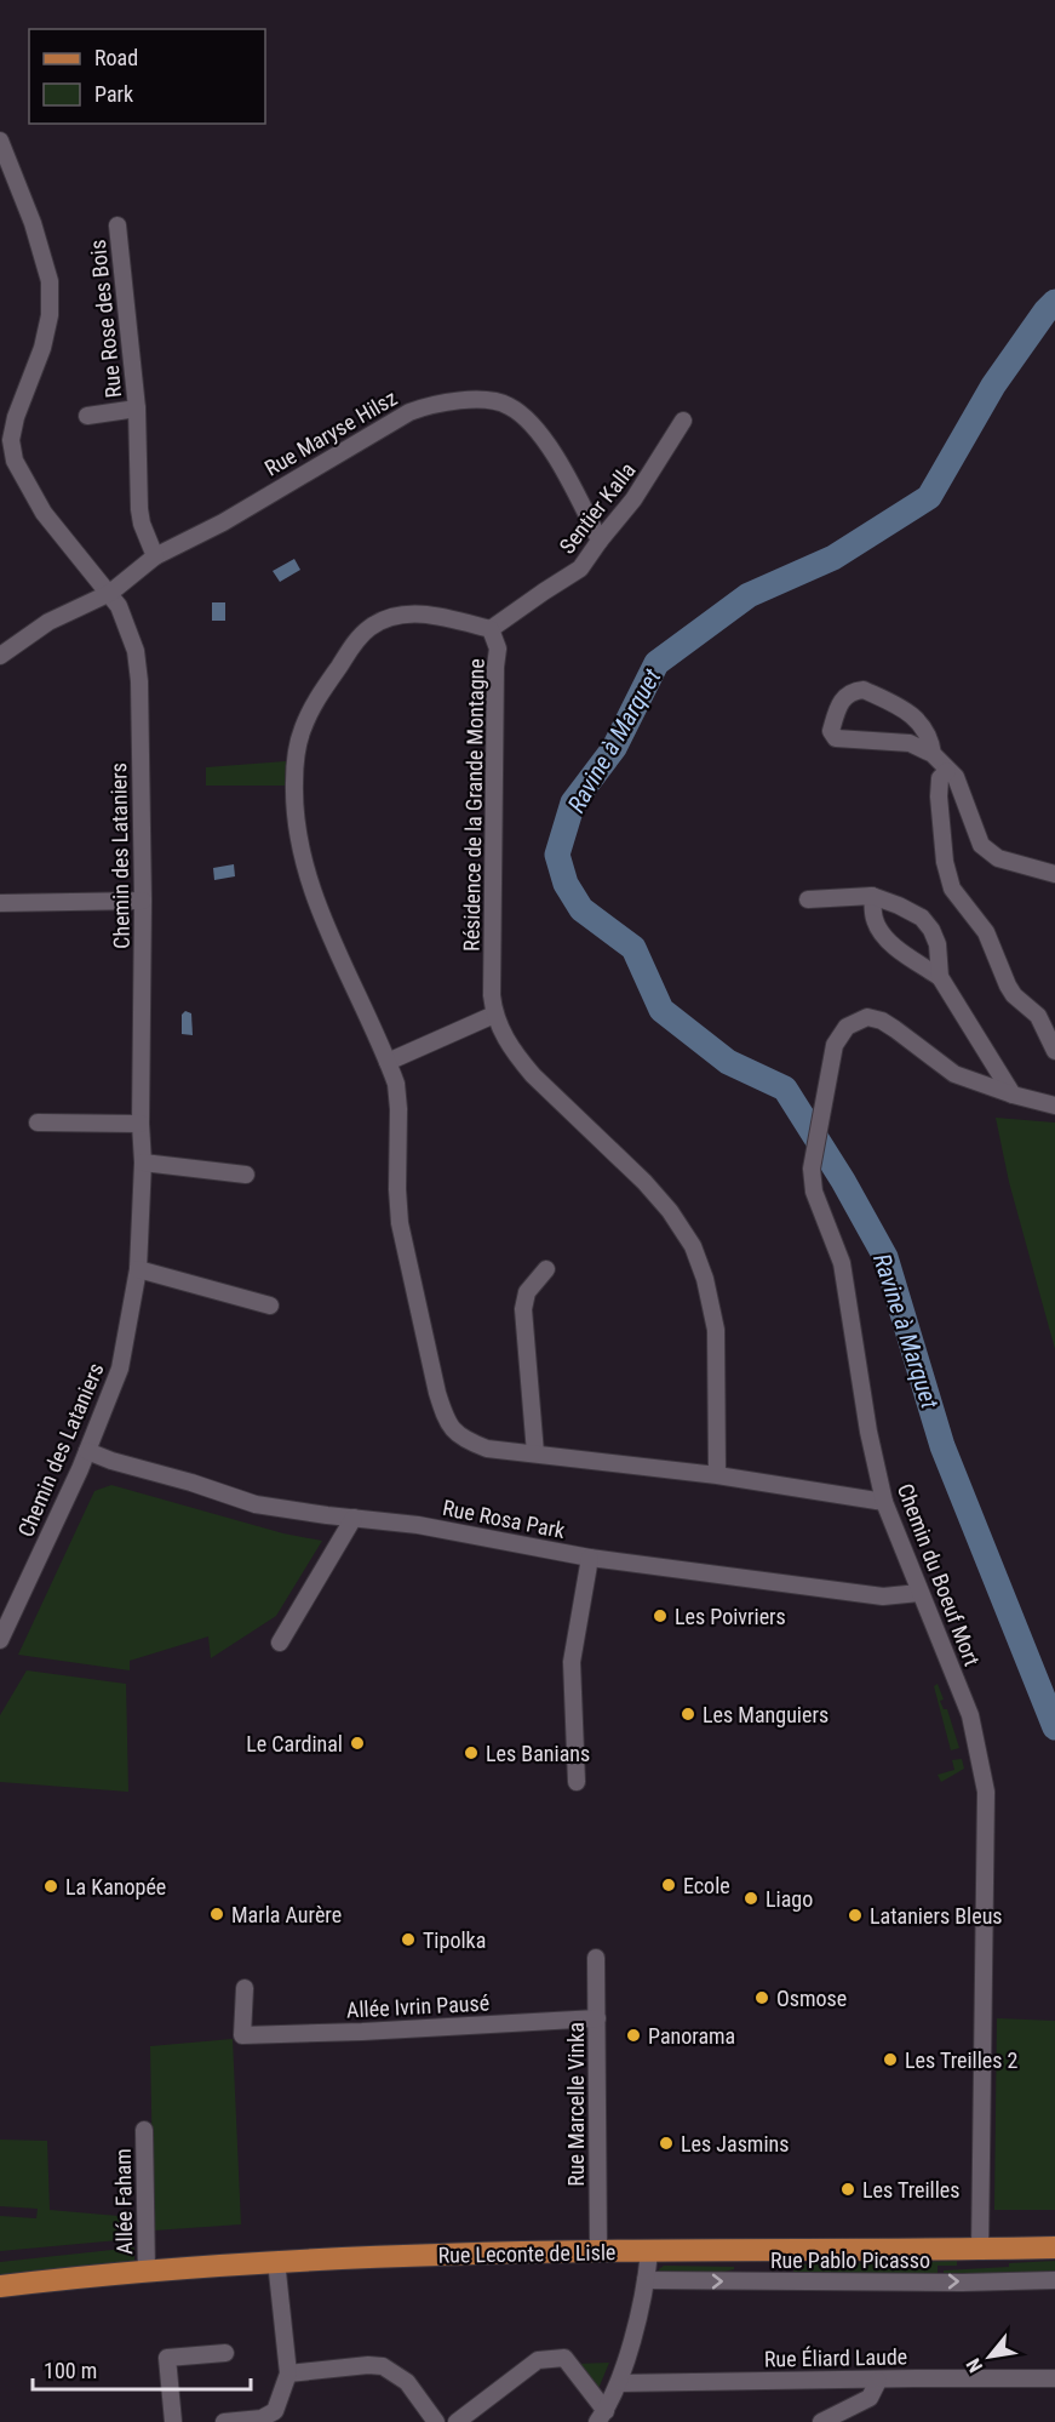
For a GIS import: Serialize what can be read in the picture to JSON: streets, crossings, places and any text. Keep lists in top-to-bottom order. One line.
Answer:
{"streets":{"main road":["Rue Leconte de Lisle"],"street":["Rue Rose des Bois","Rue Maryse Hilsz","Sentier Kalla","Résidence de la Grande Montagne","Chemin des Lataniers","Rue Rosa Park","Chemin du Boeuf Mort","Allée Ivrin Pausé","Rue Marcelle Vinka","Allée Faham","Rue Pablo Picasso","Rue Éliard Laude"]},"crossings":[["Rue Rose des Bois","Rue Maryse Hilsz"],["Rue Maryse Hilsz","Sentier Kalla"],["Sentier Kalla","Résidence de la Grande Montagne"],["Résidence de la Grande Montagne","Chemin du Boeuf Mort"],["Chemin des Lataniers","Rue Rosa Park"],["Rue Rosa Park","Chemin du Boeuf Mort"],["Chemin du Boeuf Mort","Rue Leconte de Lisle"],["Allée Ivrin Pausé","Rue Marcelle Vinka"],["Rue Marcelle Vinka","Rue Leconte de Lisle"],["Allée Faham","Rue Leconte de Lisle"]],"one_way":["Rue Pablo Picasso"],"water":["Ravine à Marquet"],"places":["Les Poivriers","Les Manguiers","Le Cardinal","Les Banians","Ecole","La Kanopée","Liago","Marla Aurère","Lataniers Bleus","Tipolka","Osmose","Panorama","Les Treilles 2","Les Jasmins","Les Treilles"],"legend":["Road","Park"],"scale_bar":"100 m","north":"bottom left"}
